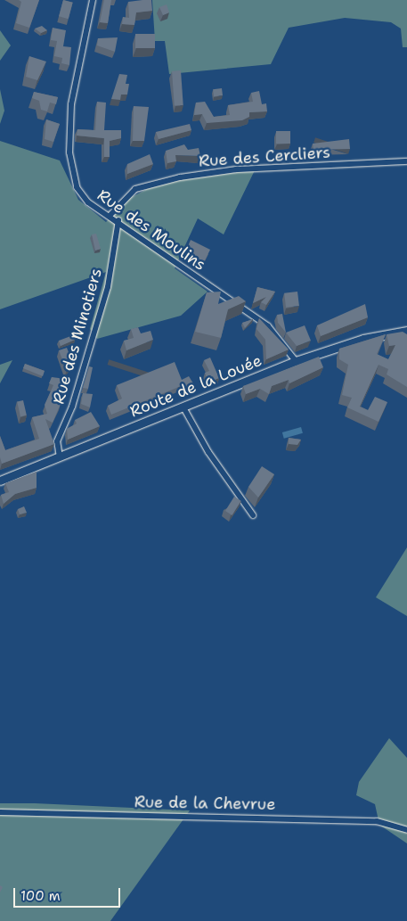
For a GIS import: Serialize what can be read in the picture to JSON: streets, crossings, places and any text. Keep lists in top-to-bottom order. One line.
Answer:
{"streets":{"main road":["Route de la Louée"],"street":["Rue des Cercliers","Rue des Moulins","Rue des Minotiers","Rue de la Chevrue"]},"crossings":[["Rue des Cercliers","Rue des Moulins"],["Rue des Moulins","Rue des Minotiers"],["Rue des Moulins","Route de la Louée"],["Rue des Minotiers","Route de la Louée"]],"scale_bar":"100 m"}
